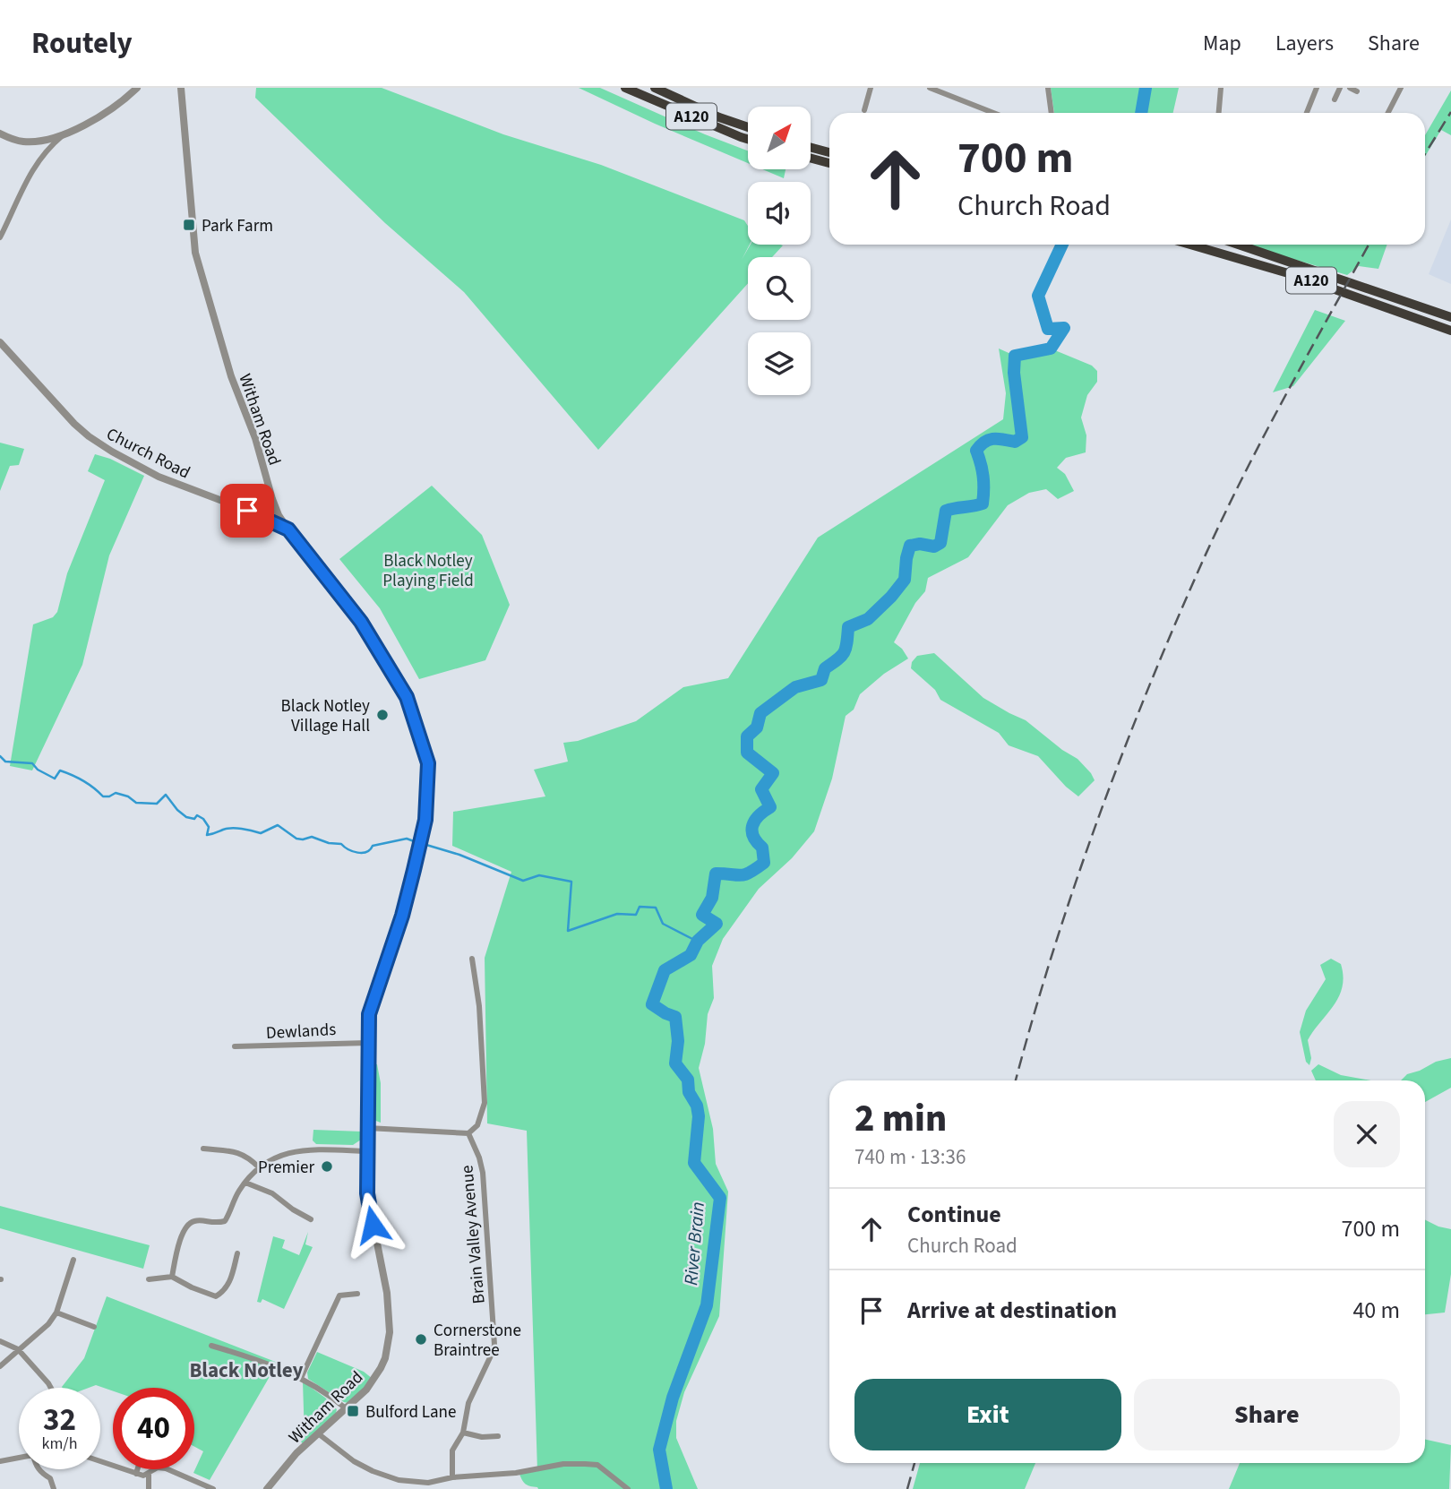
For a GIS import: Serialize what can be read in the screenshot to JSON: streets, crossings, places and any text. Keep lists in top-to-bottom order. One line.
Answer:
{"streets":{"highway":["A120"],"street":["Witham Road","Church Road","Dewlands","Brain Valley Avenue"]},"crossings":[["Witham Road","Church Road"],["Witham Road","Dewlands"]],"districts":["Black Notley"],"water":["River Brain"],"parks":["Black Notley Playing Field"],"places":{"transit":["Park Farm","Bulford Lane"],"other":["Black Notley Village Hall","Premier","Cornerstone Braintree"]},"north":"top right","page":{"header":"Routely","nav":["Map","Layers","Share"],"turn":["700 m","Church Road"],"heading":["2 min","740 m · 13:36"],"list":[{"name":"Continue","note":"Church Road","value":"700 m"},{"name":"Arrive at destination","value":"40 m"}],"buttons":["Exit","Share"],"speed":"32 km/h","limit":"40"}}
